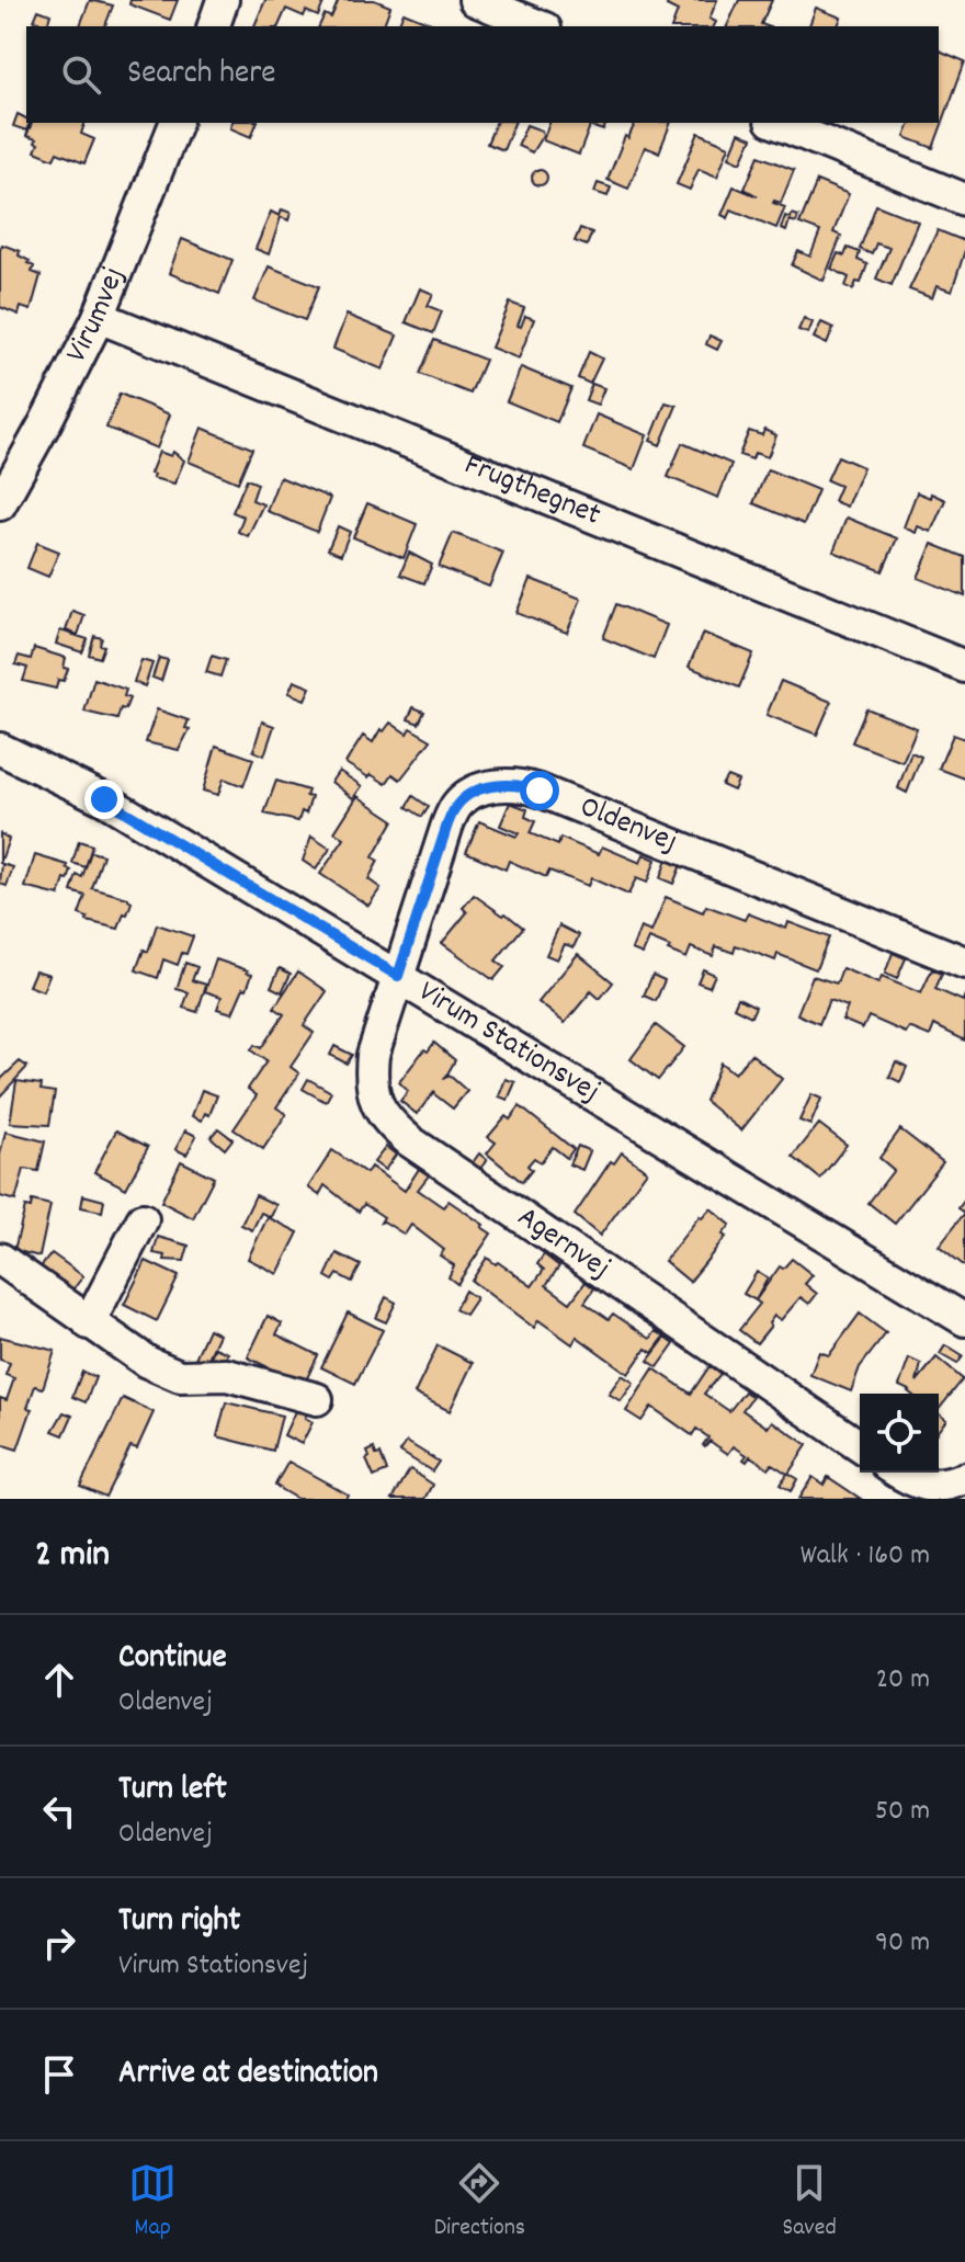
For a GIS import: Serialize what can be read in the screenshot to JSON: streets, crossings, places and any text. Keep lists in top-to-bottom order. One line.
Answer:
{"streets":{"street":["Virumvej","Frugthegnet","Oldenvej","Virum Stationsvej","Agernvej"]},"crossings":[["Virumvej","Frugthegnet"],["Oldenvej","Virum Stationsvej"],["Oldenvej","Agernvej"],["Virum Stationsvej","Agernvej"]],"page":{"search":"Search here","heading":["2 min","Walk · 160 m"],"list":[["Continue","Oldenvej","20 m"],["Turn left","Oldenvej","50 m"],["Turn right","Virum Stationsvej","90 m"],"Arrive at destination"],"nav":["Map","Directions","Saved"]}}
